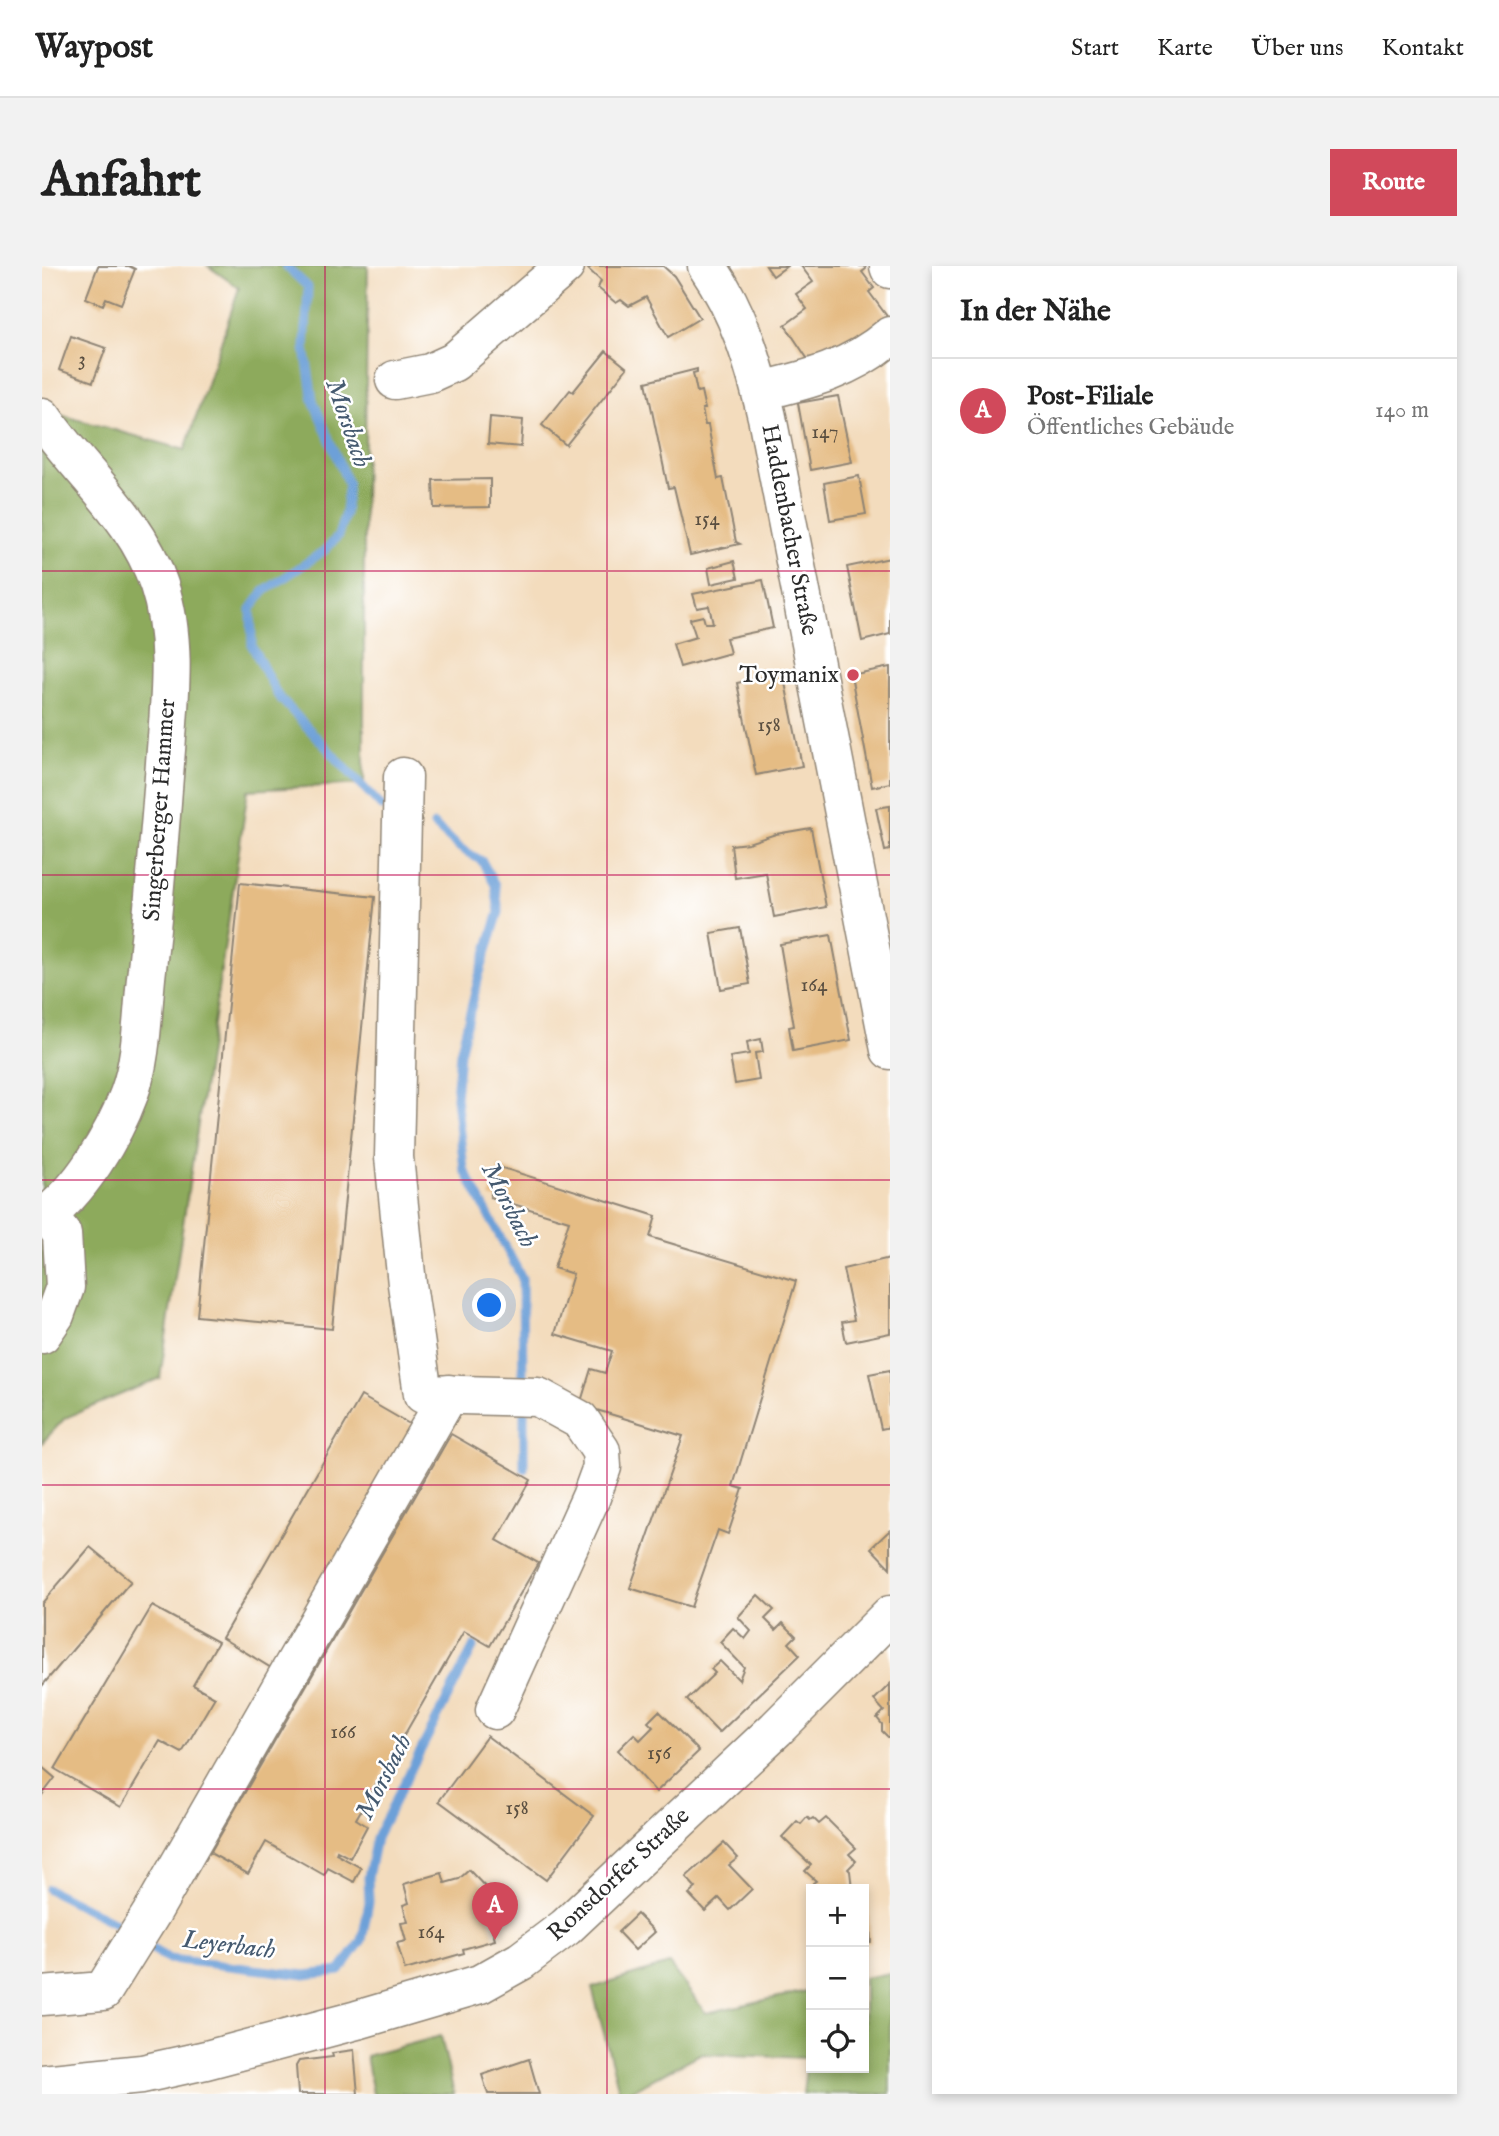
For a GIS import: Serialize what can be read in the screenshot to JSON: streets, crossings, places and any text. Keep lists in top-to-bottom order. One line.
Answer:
{"streets":{"main road":["Haddenbacher Straße","Singerberger Hammer","Ronsdorfer Straße"]},"water":["Morsbach","Leyerbach"],"places":["Toymanix"],"house_numbers":["3","147","154","158","164","166","156","158","164"],"page":{"header":"Waypost","nav":["Start","Karte","Über uns","Kontakt"],"buttons":"Route","title":"Anfahrt","heading":"In der Nähe","list":[{"mark":"A","name":"Post-Filiale","note":"Öffentliches Gebäude","value":"140 m"}],"pins":"A","map_buttons":["+","−"]}}
